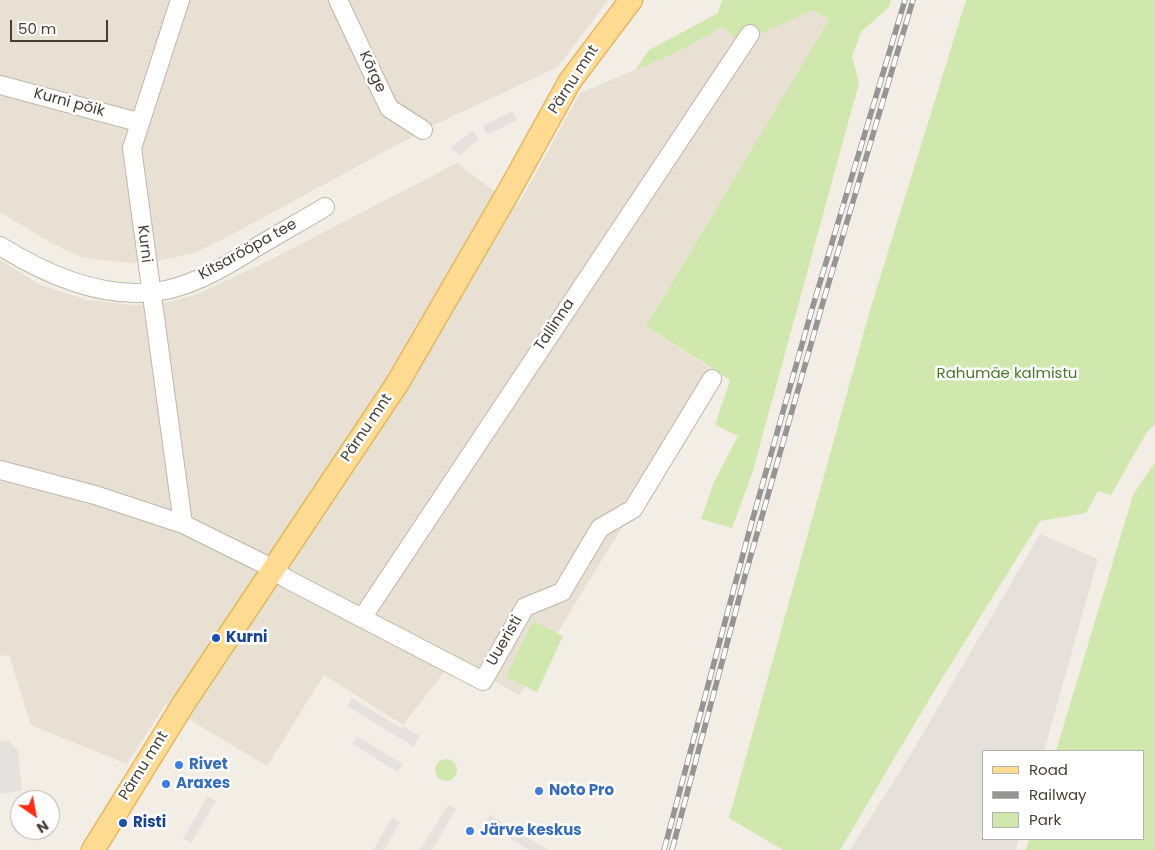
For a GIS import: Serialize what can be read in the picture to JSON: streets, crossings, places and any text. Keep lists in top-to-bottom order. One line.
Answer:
{"streets":{"main road":["Pärnu mnt"],"street":["Kõrge","Kurni põik","Kurni","Kitsarööpa tee","Tallinna","Uueristi"]},"crossings":[["Pärnu mnt","Uueristi"],["Kurni põik","Kurni"],["Kurni","Kitsarööpa tee"],["Tallinna","Uueristi"]],"parks":["Rahumäe kalmistu"],"places":["Kurni","Rivet","Araxes","Noto Pro","Risti","Järve keskus"],"legend":["Road","Railway","Park"],"scale_bar":"50 m","north":"bottom right"}
